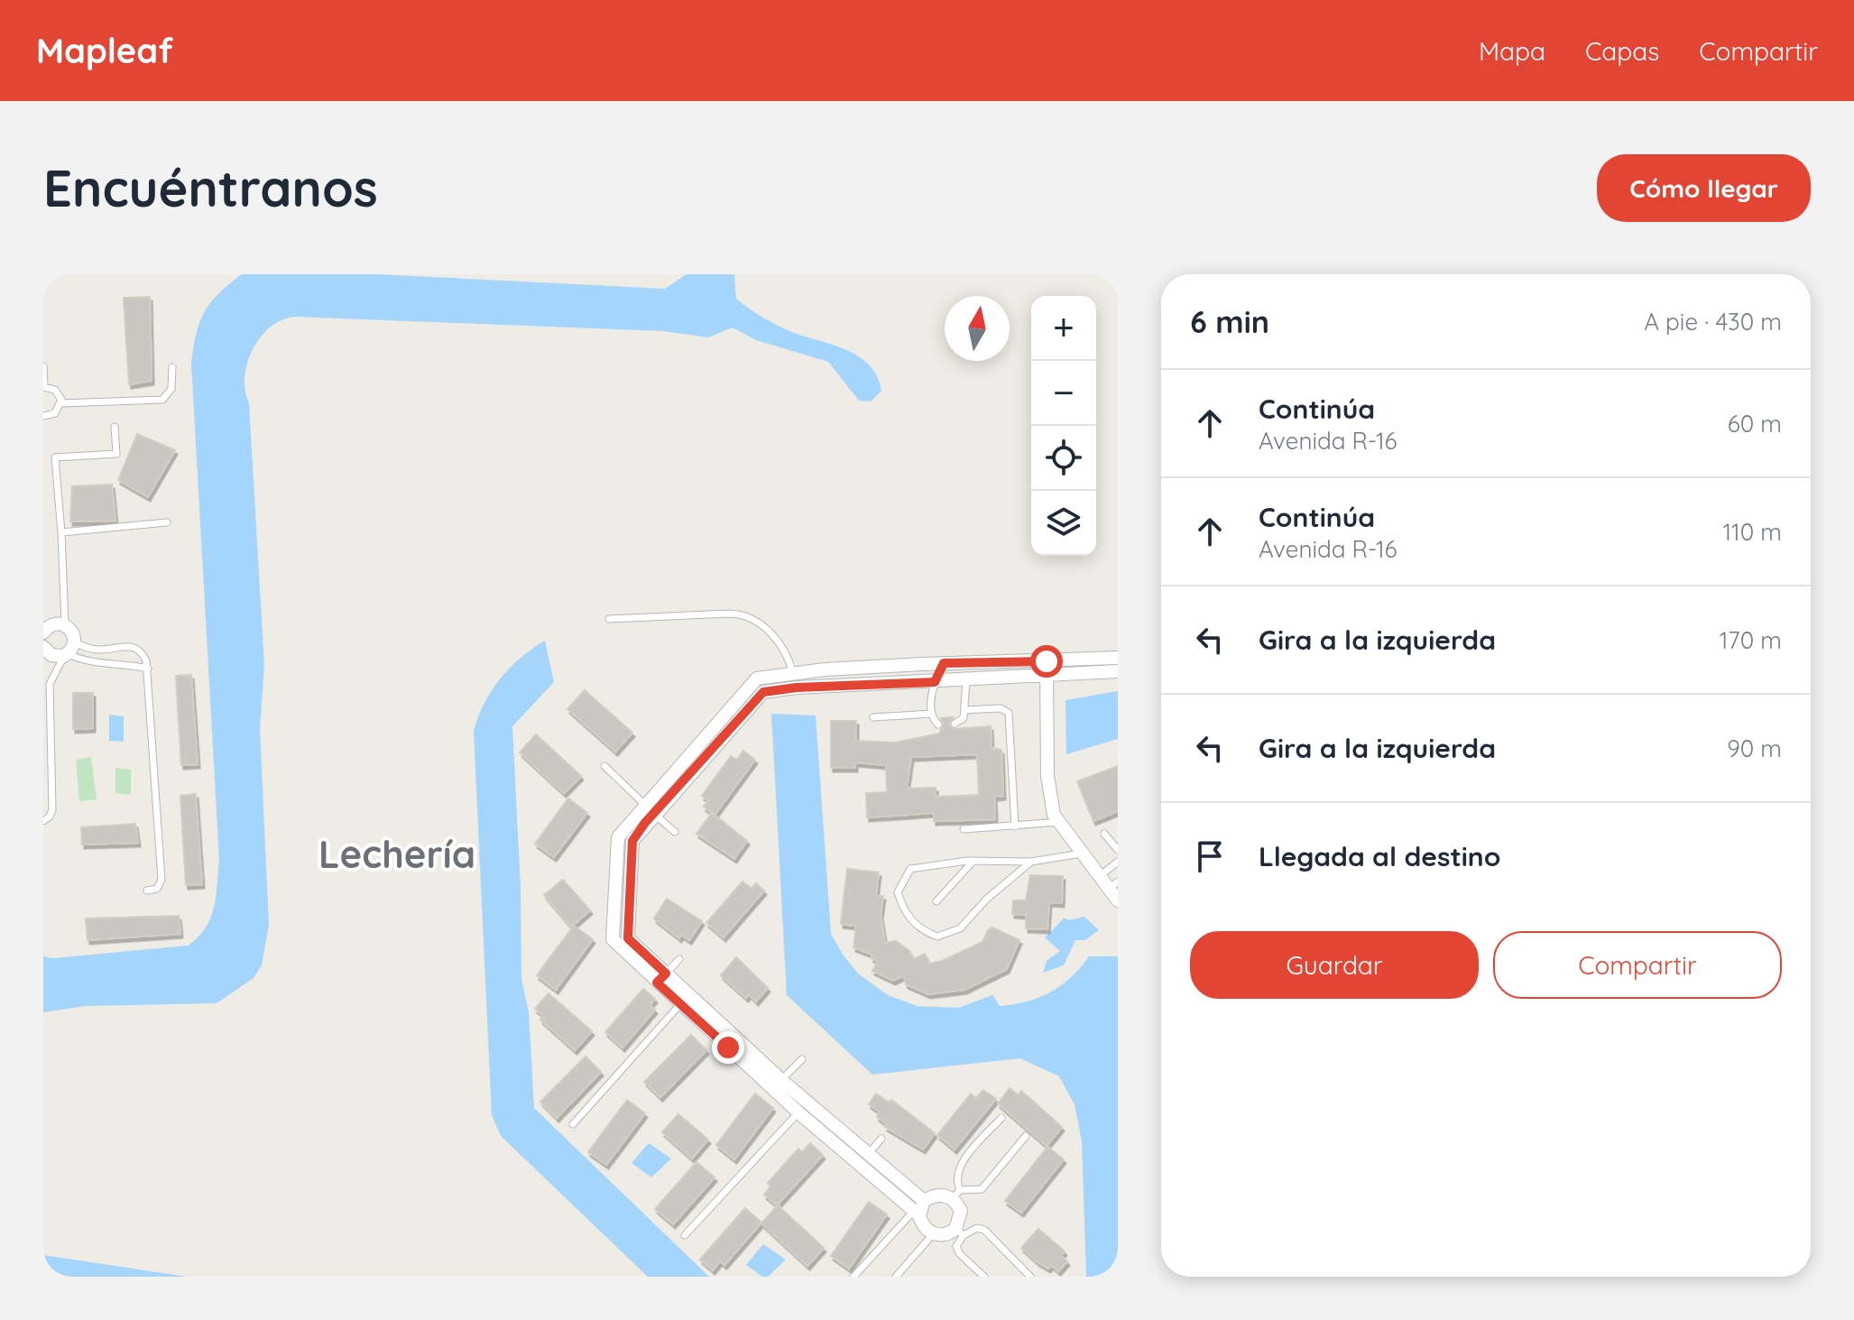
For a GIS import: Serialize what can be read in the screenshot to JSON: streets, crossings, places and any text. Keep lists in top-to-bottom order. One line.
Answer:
{"districts":["Lechería"],"north":"top","page":{"header":"Mapleaf","nav":["Mapa","Capas","Compartir"],"buttons":["Cómo llegar",["Guardar","Compartir"]],"title":"Encuéntranos","heading":["6 min","A pie · 430 m"],"map_buttons":["+","−"],"list":[["Continúa","Avenida R-16","60 m"],["Continúa","Avenida R-16","110 m"],["Gira a la izquierda","170 m"],["Gira a la izquierda","90 m"],"Llegada al destino"]}}
